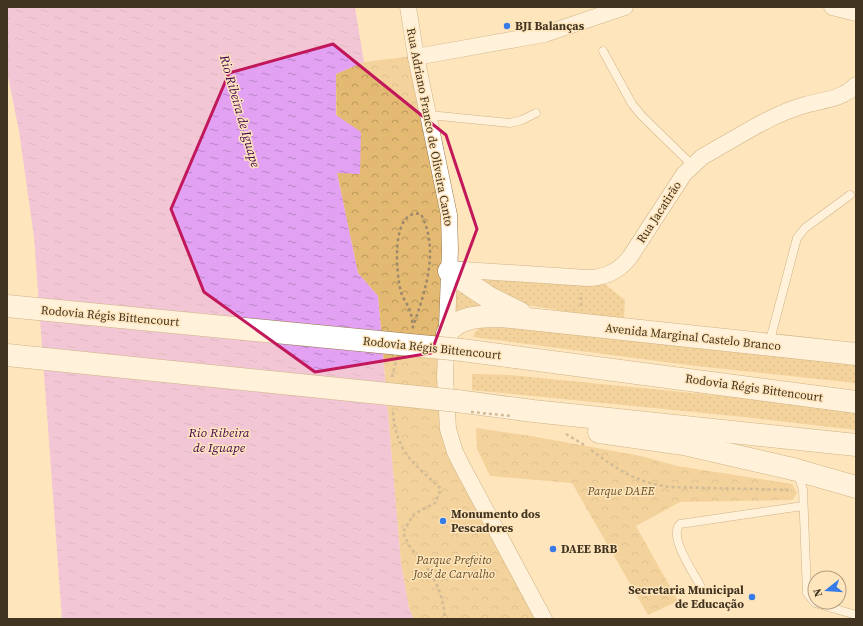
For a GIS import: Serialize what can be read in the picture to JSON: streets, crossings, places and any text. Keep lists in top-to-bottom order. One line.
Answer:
{"streets":{"main road":["Rodovia Régis Bittencourt","Avenida Marginal Castelo Branco"],"street":["Rua Adriano Franco de Oliveira Canto","Rua Jacatirão"]},"crossings":[["Rua Adriano Franco de Oliveira Canto","Rua Jacatirão"],["Rua Adriano Franco de Oliveira Canto","Avenida Marginal Castelo Branco"],["Rua Jacatirão","Avenida Marginal Castelo Branco"]],"water":["Rio Ribeira de Iguape"],"parks":["Parque DAEE","Parque Prefeito José de Carvalho"],"places":["BJI Balanças","Monumento dos Pescadores","DAEE BRB","Secretaria Municipal de Educação"],"north":"left"}
